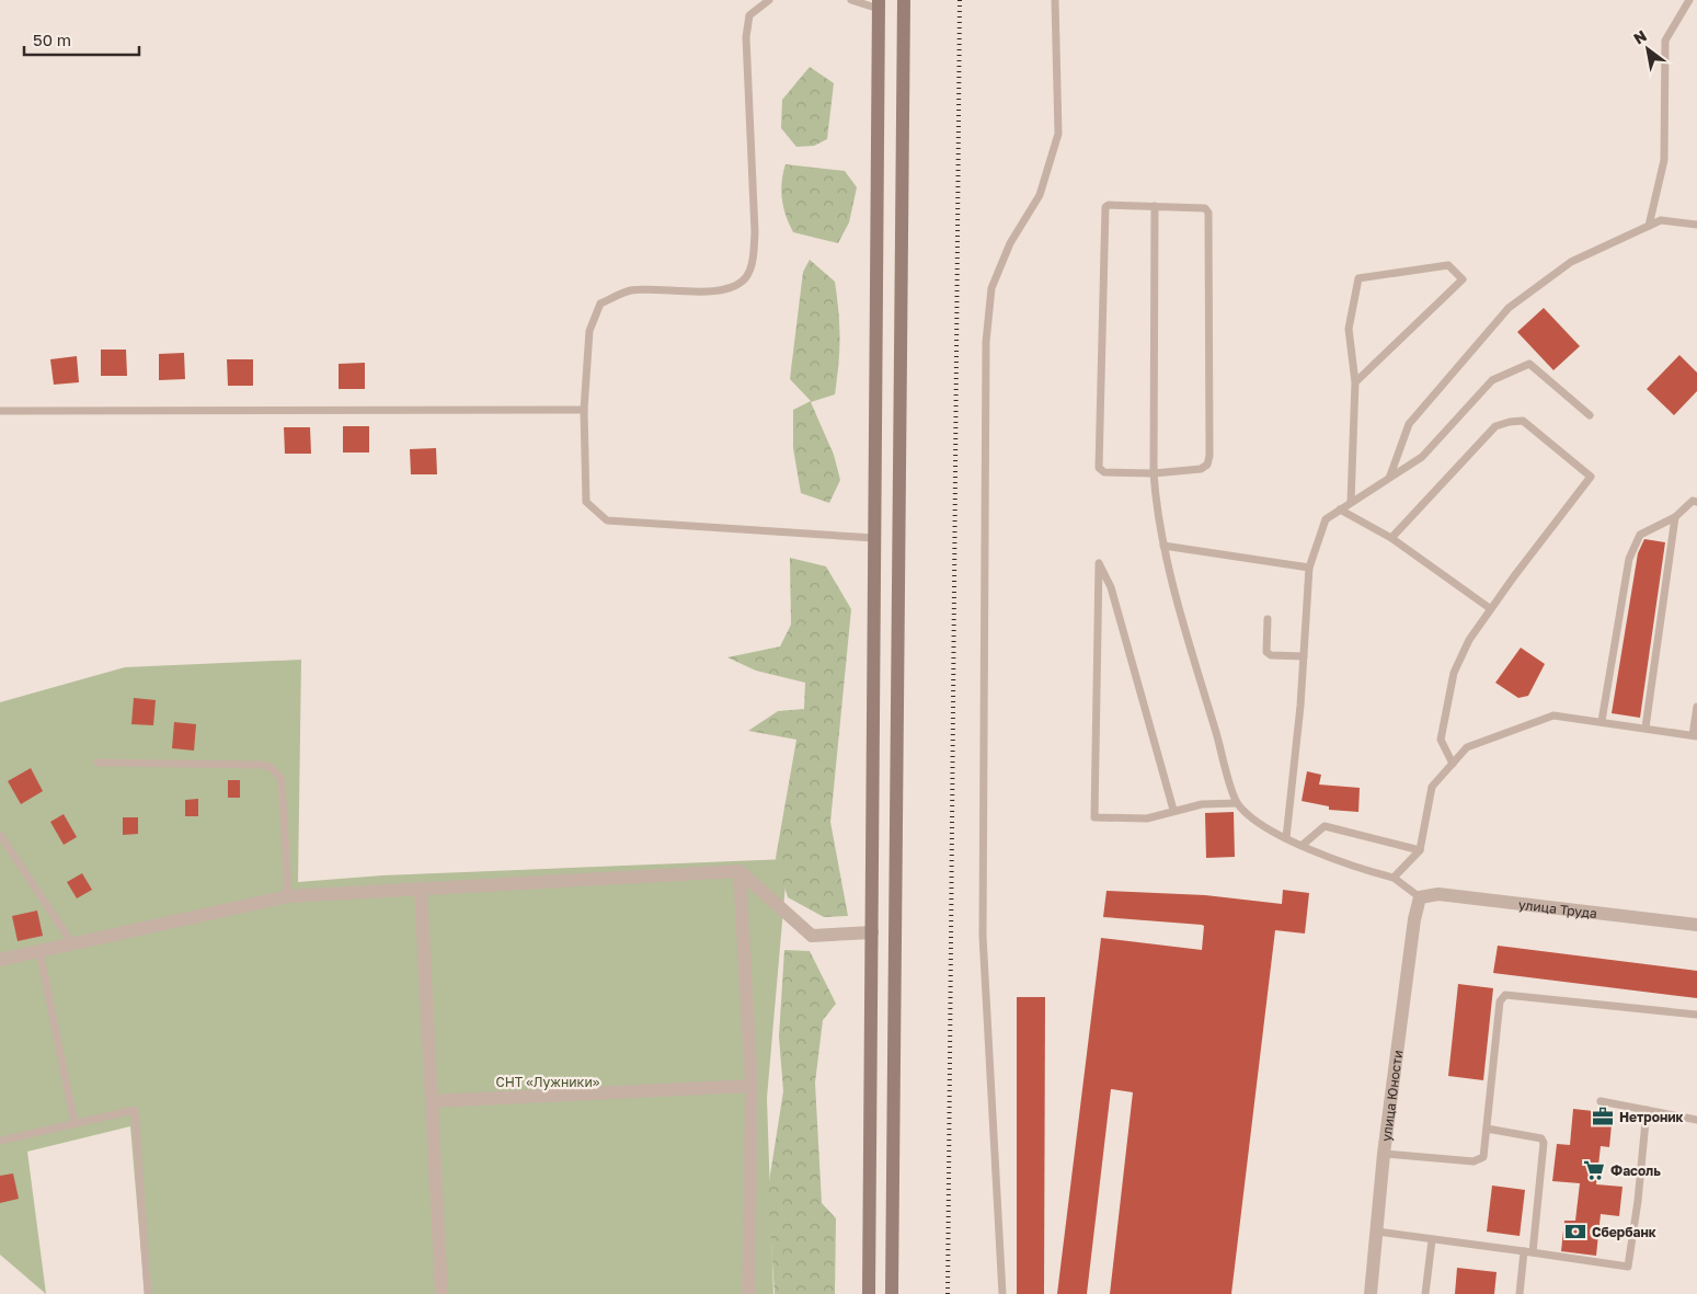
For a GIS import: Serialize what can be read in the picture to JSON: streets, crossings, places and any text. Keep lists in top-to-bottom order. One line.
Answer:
{"streets":{"street":["улица Труда","улица Юности"]},"crossings":[["улица Труда","улица Юности"]],"parks":["СНТ «Лужники»"],"places":{"office":["Нетроник"],"supermarket":["Фасоль"],"bank":["Сбербанк"]},"scale_bar":"50 m","north":"top left"}
